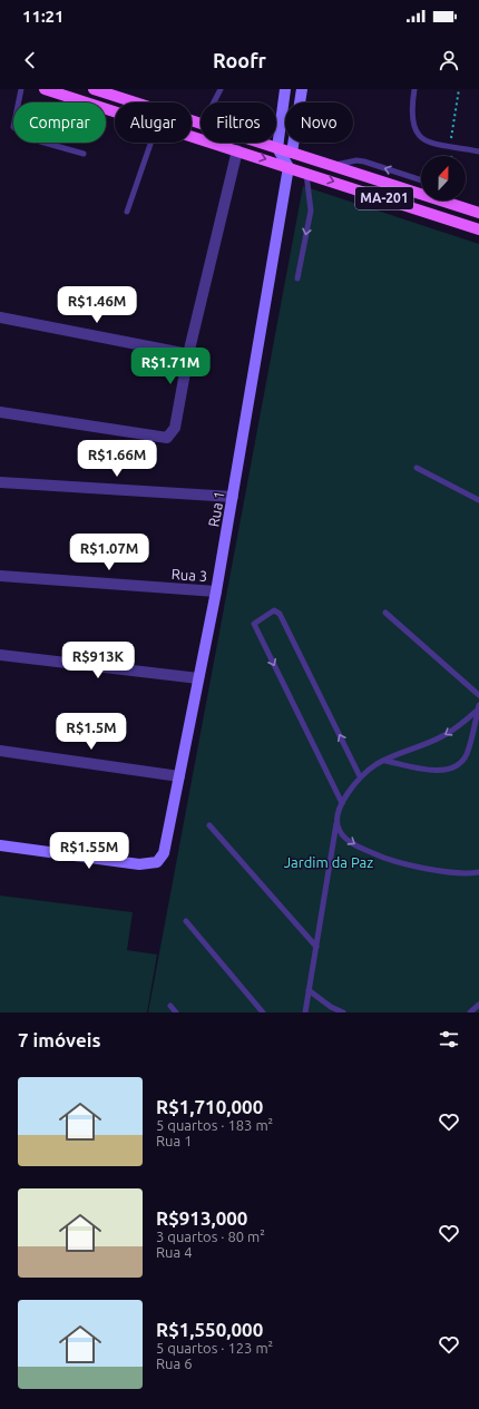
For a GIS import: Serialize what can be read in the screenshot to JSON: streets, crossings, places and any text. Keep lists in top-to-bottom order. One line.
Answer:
{"streets":{"main road":["MA-201","Rua 1"],"street":["Rua 3"]},"crossings":[["MA-201","Rua 1"],["Rua 1","Rua 3"]],"parks":["Jardim da Paz"],"north":"top","page":{"status":"11:21","header":"Roofr","chip":["Comprar","Alugar","Filtros","Novo"],"price":["R$1.46M","R$1.71M","R$1.66M","R$1.07M","R$913K","R$1.5M","R$1.55M"],"heading":"7 imóveis","list":[{"name":"R$1,710,000","note":"5 quartos · 183 m² · Rua 1"},{"name":"R$913,000","note":"3 quartos · 80 m² · Rua 4"},{"name":"R$1,550,000","note":"5 quartos · 123 m² · Rua 6"}]}}
